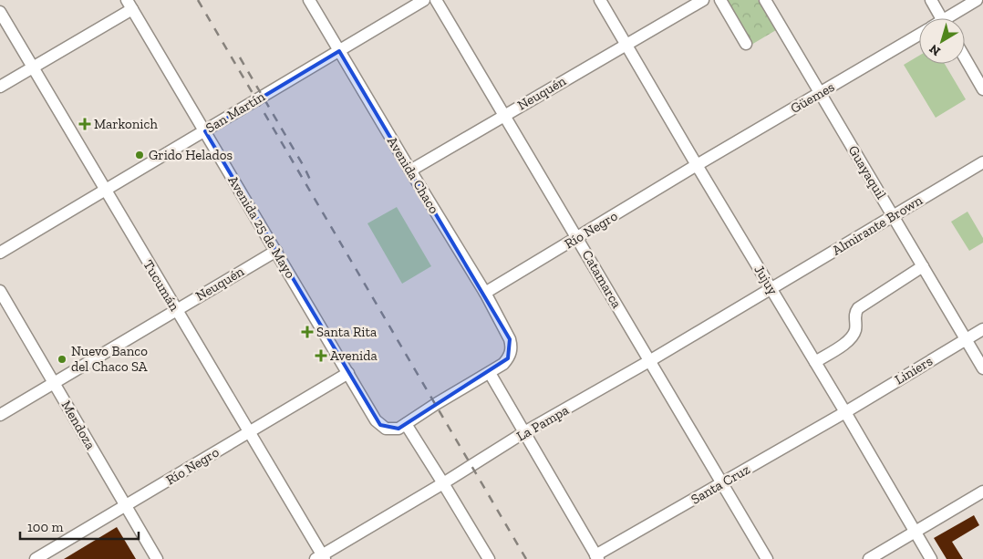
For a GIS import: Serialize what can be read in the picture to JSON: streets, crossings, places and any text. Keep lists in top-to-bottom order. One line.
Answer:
{"streets":{"street":["Neuquén","Güemes","San Martín","Guayaquil","Avenida Chaco","Almirante Brown","Avenida 25 de Mayo","Río Negro","Catamarca","Jujuy","Tucumán","Liniers","La Pampa","Mendoza","Santa Cruz"]},"crossings":[["Neuquén","Avenida Chaco"],["Neuquén","Avenida 25 de Mayo"],["Neuquén","Catamarca"],["Neuquén","Jujuy"],["Neuquén","Tucumán"],["Neuquén","Mendoza"],["Güemes","Guayaquil"],["Güemes","Río Negro"],["Güemes","Jujuy"],["San Martín","Avenida Chaco"],["San Martín","Avenida 25 de Mayo"],["San Martín","Tucumán"],["Guayaquil","Almirante Brown"],["Guayaquil","Liniers"],["Avenida Chaco","Río Negro"],["Almirante Brown","Jujuy"],["Almirante Brown","La Pampa"],["Avenida 25 de Mayo","Río Negro"],["Río Negro","Catamarca"],["Río Negro","Jujuy"],["Río Negro","Tucumán"],["Río Negro","Mendoza"],["Catamarca","La Pampa"],["Catamarca","Santa Cruz"],["Jujuy","Liniers"],["Jujuy","La Pampa"],["Jujuy","Santa Cruz"],["Tucumán","La Pampa"],["Liniers","Santa Cruz"]],"places":{"health":["Markonich","Santa Rita","Avenida"],"other":["Grido Helados","Nuevo Banco del Chaco SA"]},"scale_bar":"100 m","north":"bottom left"}
